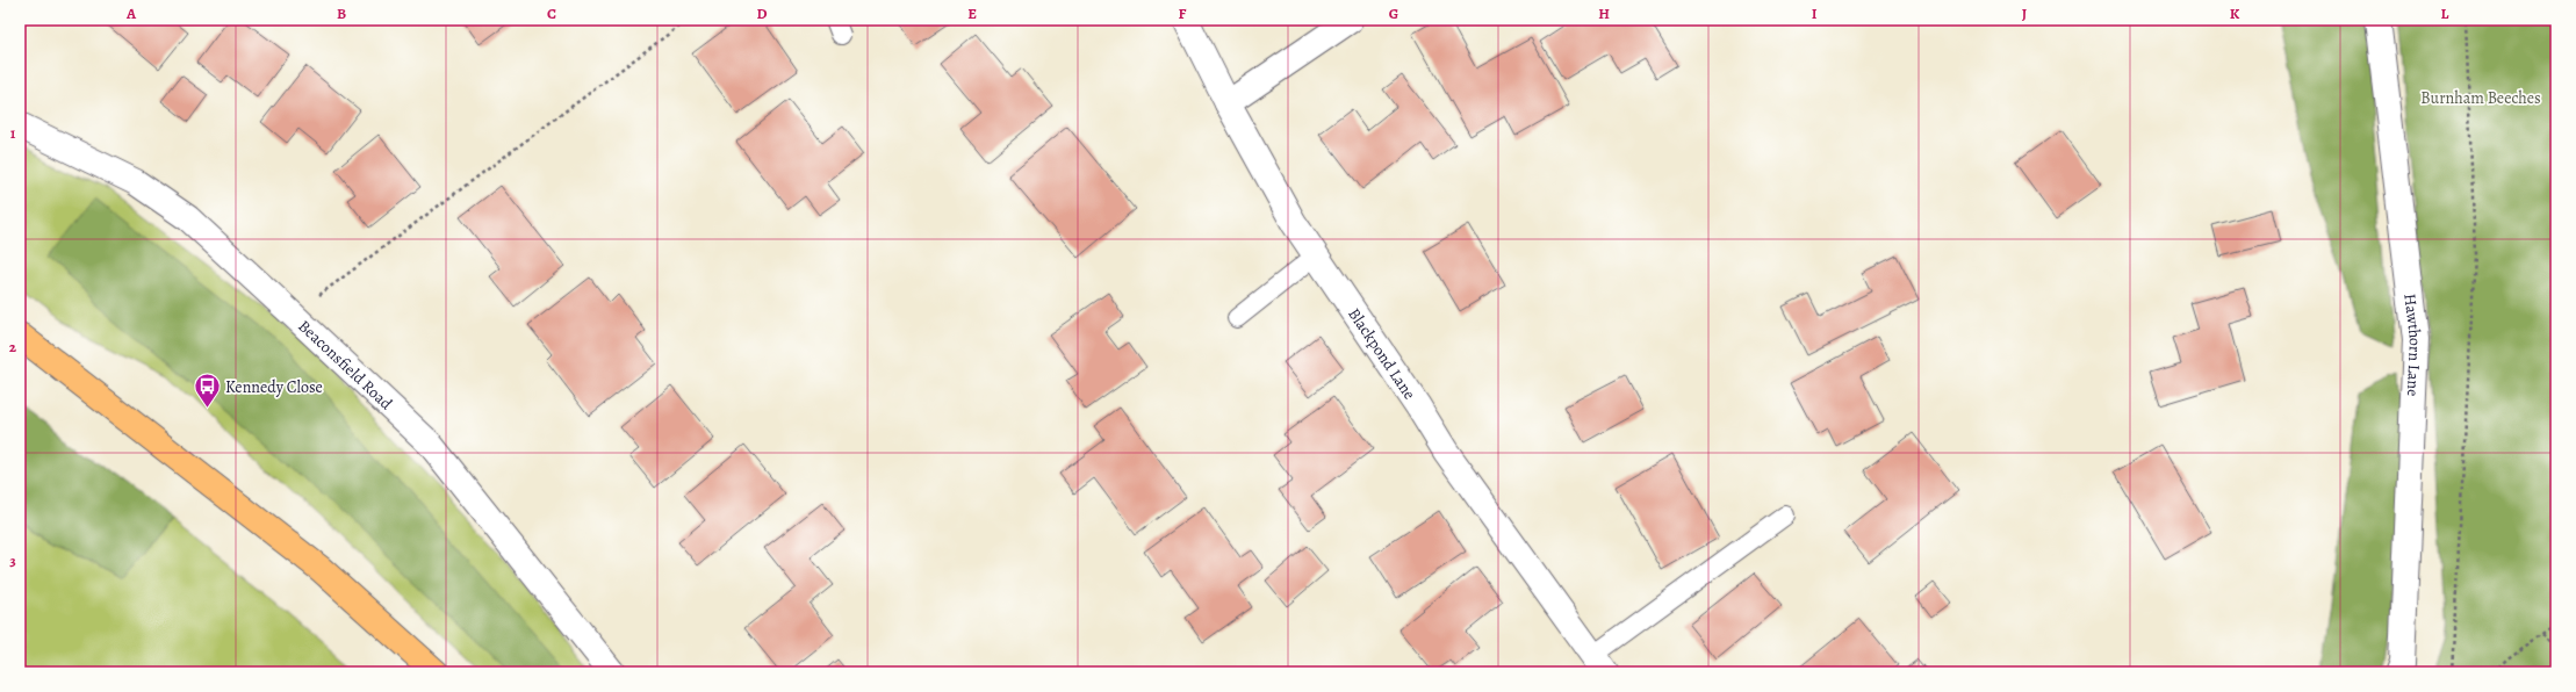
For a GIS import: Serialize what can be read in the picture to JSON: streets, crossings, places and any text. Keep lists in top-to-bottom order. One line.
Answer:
{"streets":{"street":["Hawthorn Lane","Blackpond Lane","Beaconsfield Road"]},"parks":["Burnham Beeches"],"places":{"bus stop":["Kennedy Close"]},"grid":{"columns":["A","B","C","D","E","F","G","H","I","J","K","L"],"rows":["1","2","3"]}}
